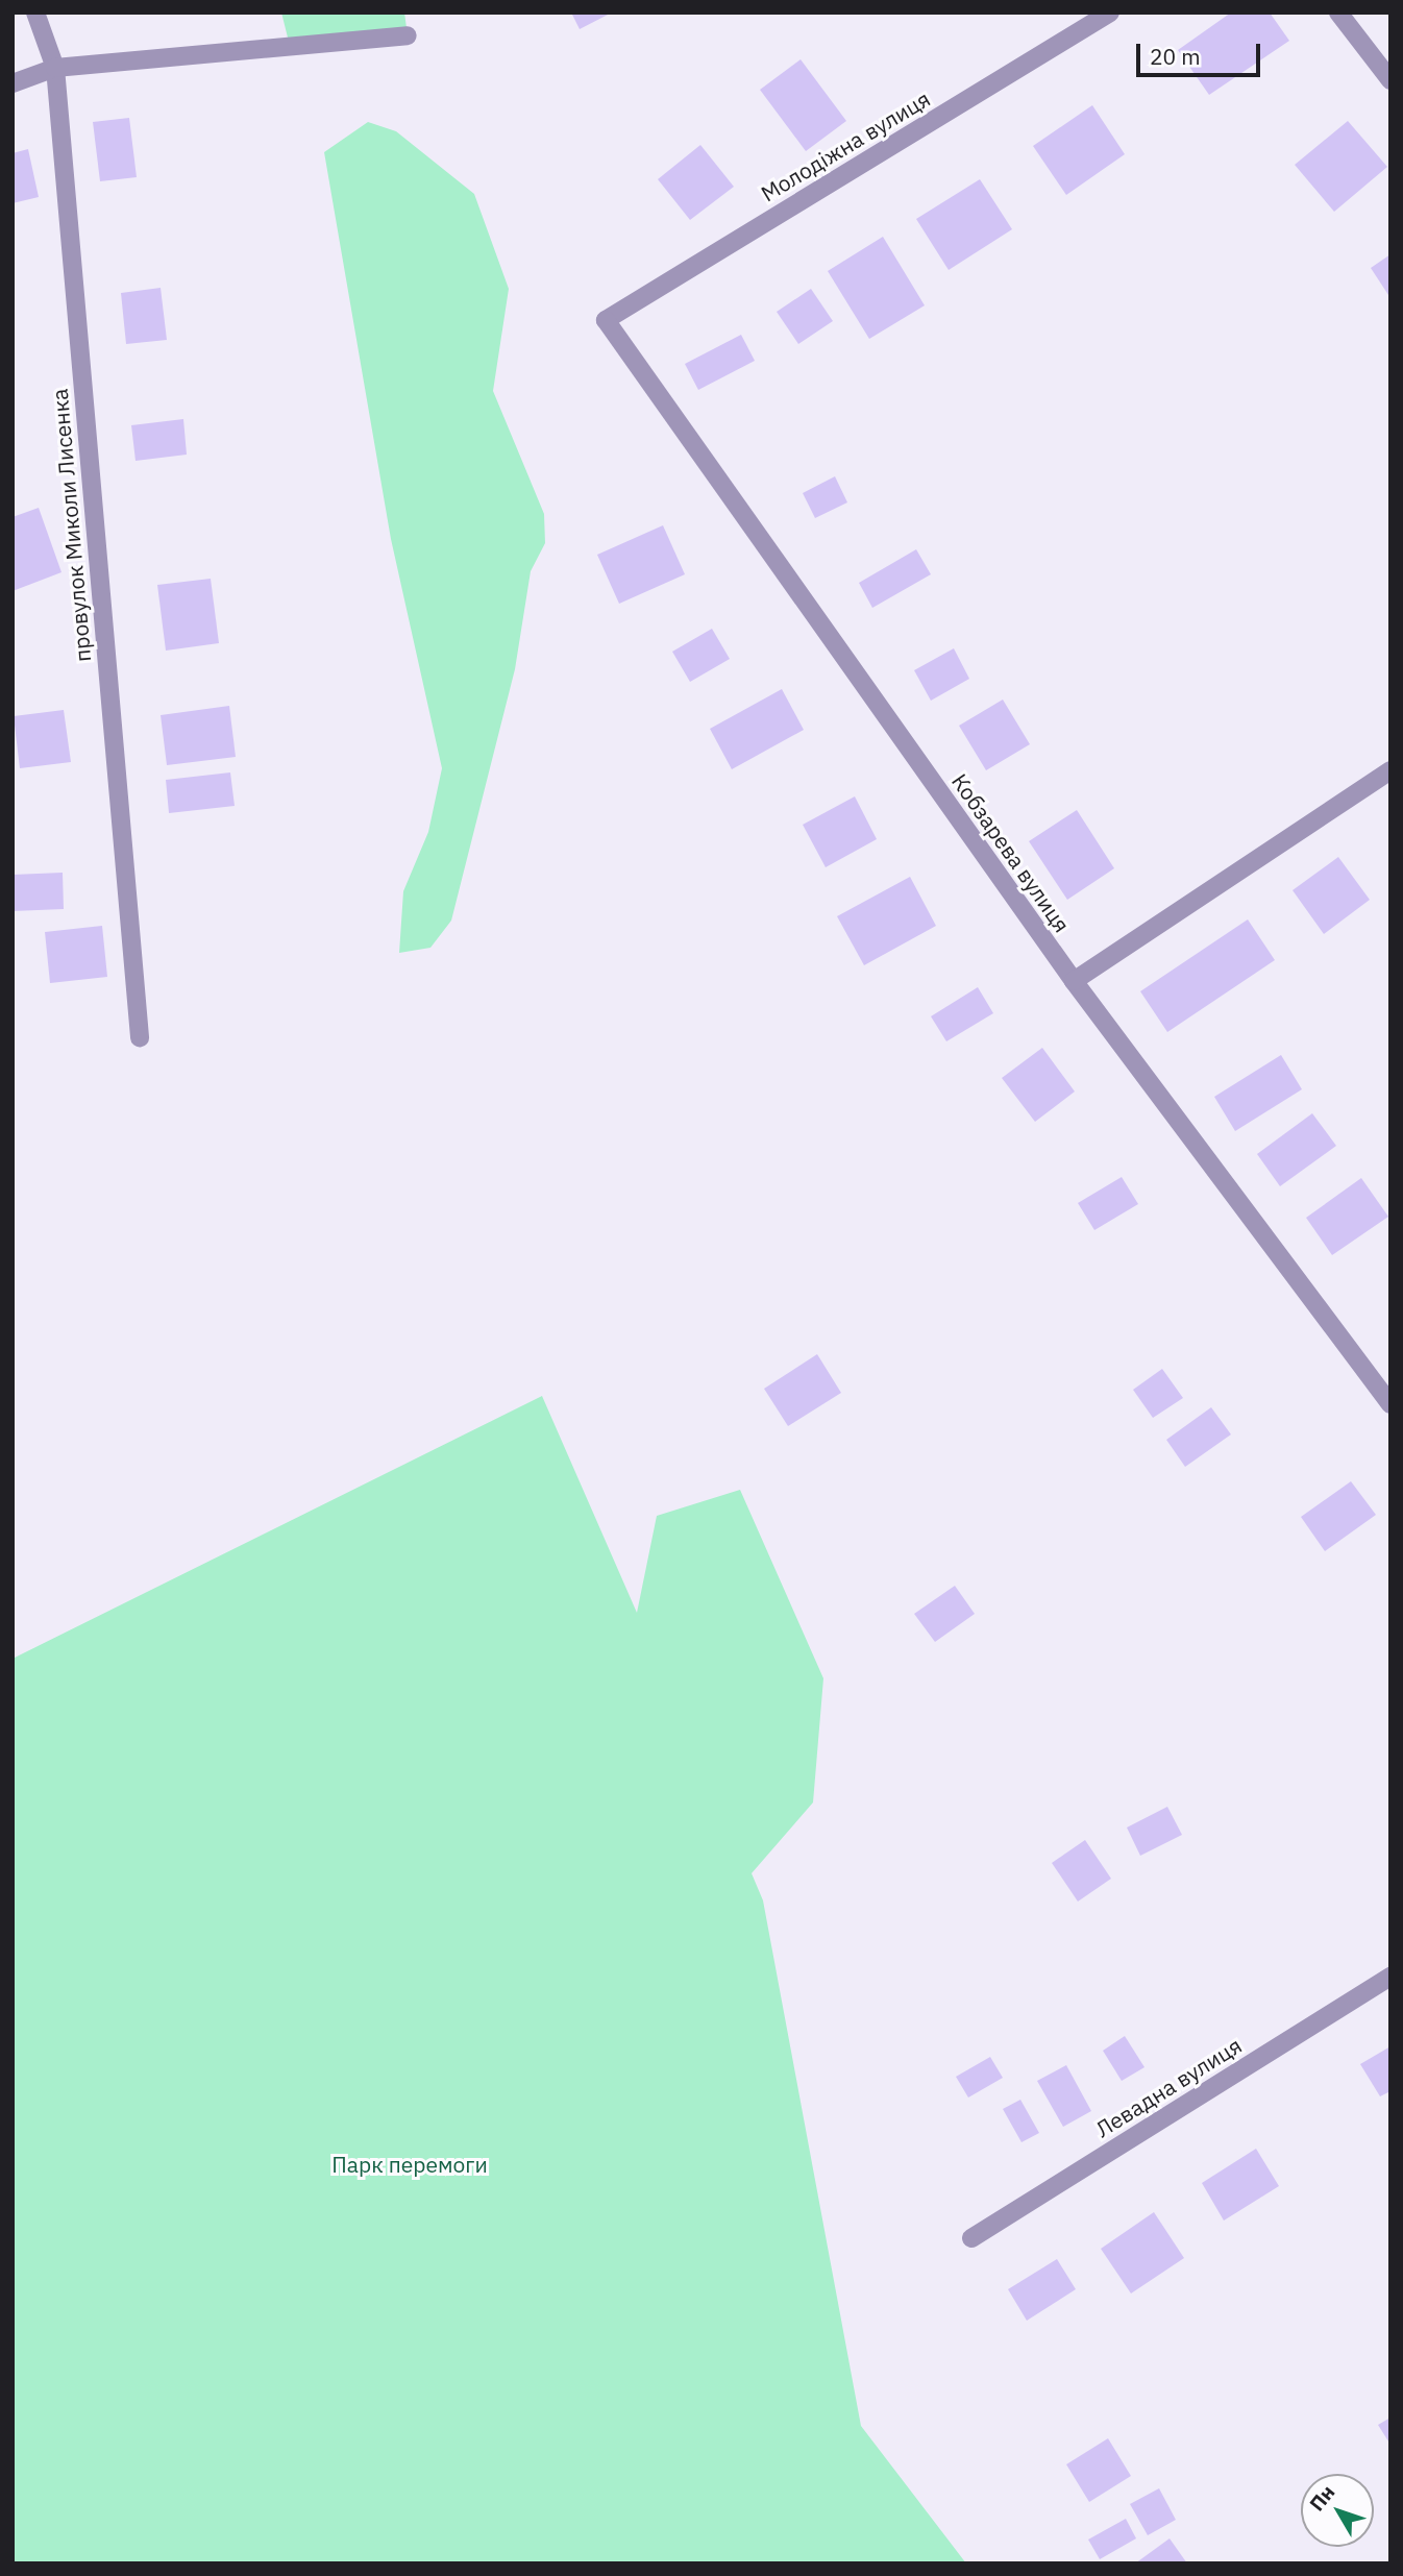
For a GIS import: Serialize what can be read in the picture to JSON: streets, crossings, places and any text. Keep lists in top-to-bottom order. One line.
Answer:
{"streets":{"street":["Молодіжна вулиця","провулок Миколи Лисенка","Кобзарева вулиця","Левадна вулиця"]},"crossings":[["Молодіжна вулиця","Кобзарева вулиця"]],"parks":["Парк перемоги"],"scale_bar":"20 m","north":"top left"}
